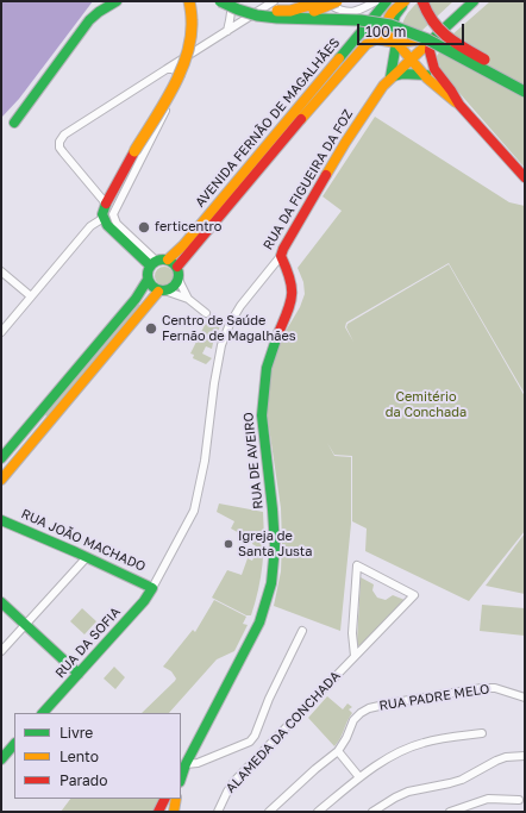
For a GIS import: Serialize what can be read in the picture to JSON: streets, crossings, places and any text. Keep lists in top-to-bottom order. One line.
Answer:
{"streets":{"main road":["AVENIDA FERNÃO DE MAGALHÃES","RUA DA FIGUEIRA DA FOZ","RUA DE AVEIRO","RUA JOÃO MACHADO","RUA DA SOFIA"],"street":["RUA PADRE MELO","ALAMEDA DA CONCHADA"]},"crossings":[["AVENIDA FERNÃO DE MAGALHÃES","RUA DA FIGUEIRA DA FOZ"],["RUA DA FIGUEIRA DA FOZ","RUA DE AVEIRO"],["RUA DA FIGUEIRA DA FOZ","RUA JOÃO MACHADO"],["RUA DA FIGUEIRA DA FOZ","RUA DA SOFIA"],["RUA JOÃO MACHADO","RUA DA SOFIA"]],"parks":["Cemitério da Conchada"],"places":["ferticentro","Centro de Saúde Fernão de Magalhães","Igreja de Santa Justa"],"legend":["Livre","Lento","Parado"],"scale_bar":"100 m"}
